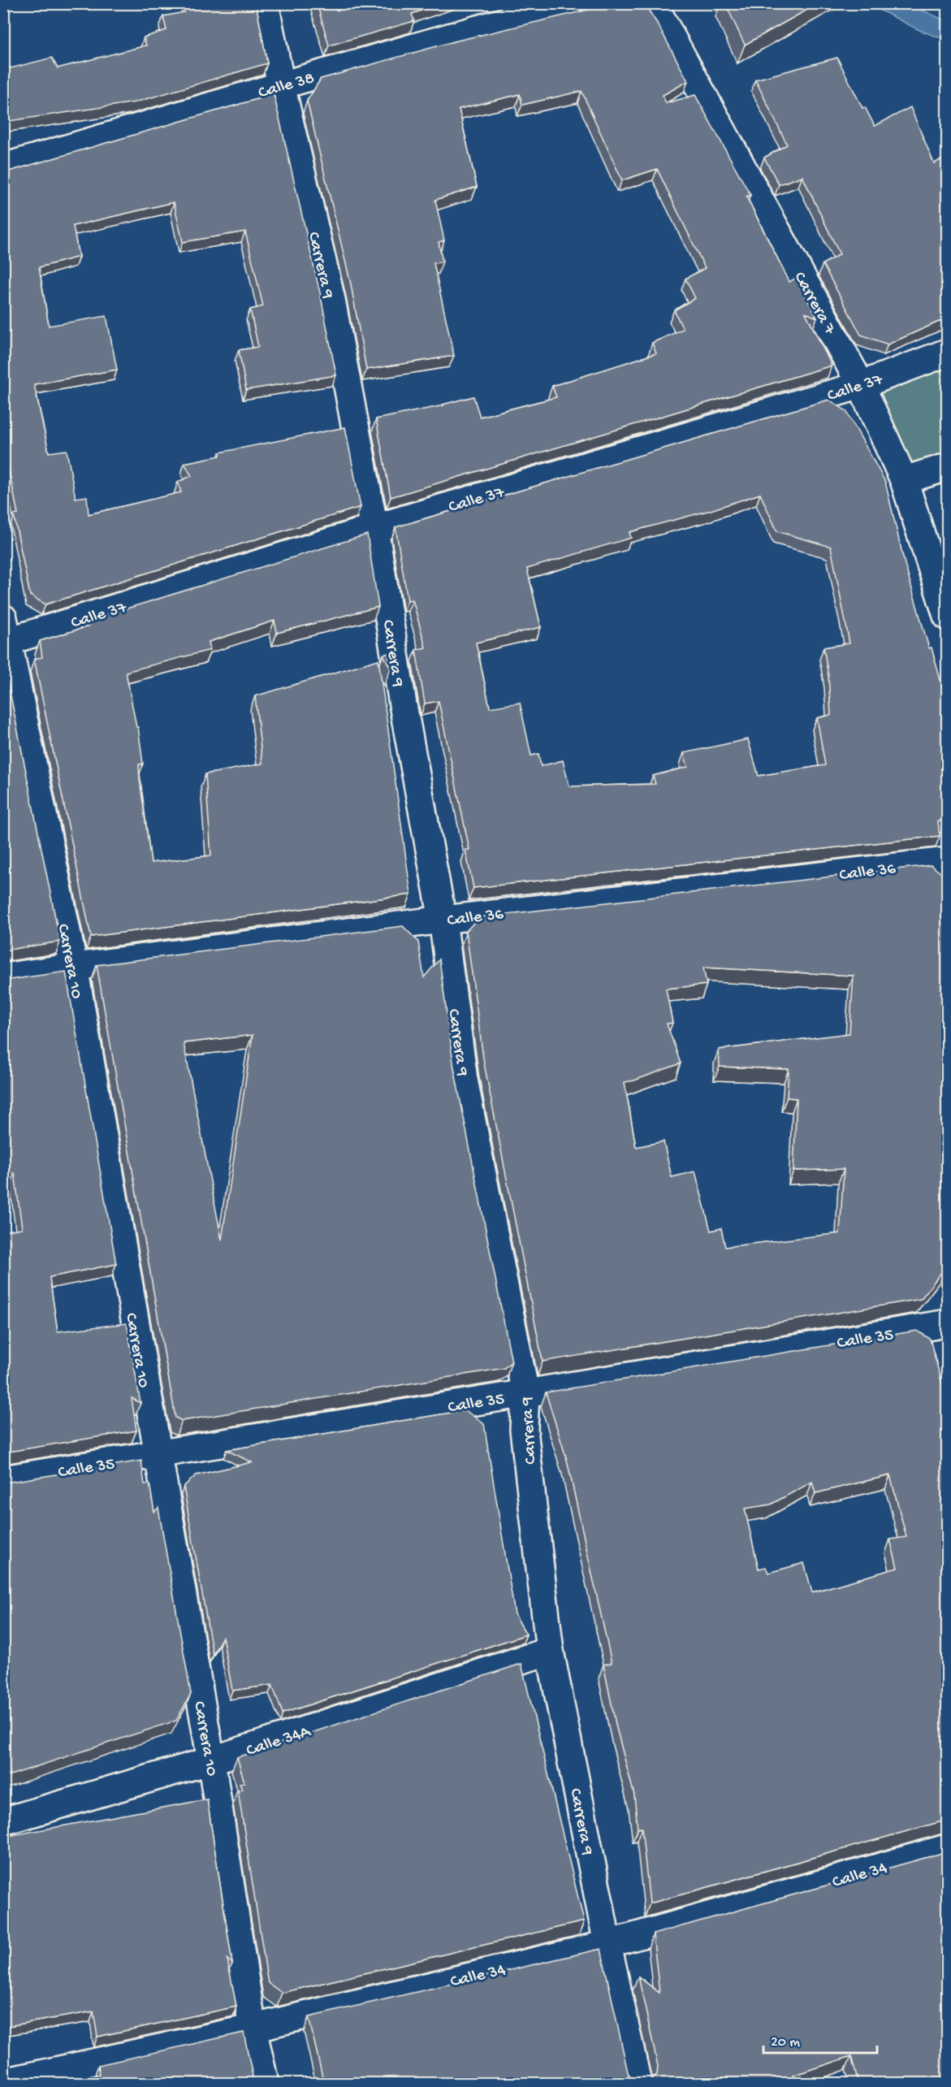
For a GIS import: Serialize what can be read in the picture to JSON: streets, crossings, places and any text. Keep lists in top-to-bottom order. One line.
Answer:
{"streets":{"street":["Calle 38","Carrera 9","Carrera 7","Calle 37","Calle 36","Carrera 10","Calle 35","Calle 34A","Calle 34"]},"crossings":[["Calle 38","Carrera 9"],["Carrera 9","Calle 37"],["Carrera 9","Calle 36"],["Carrera 9","Calle 35"],["Carrera 9","Calle 34A"],["Carrera 9","Calle 34"],["Carrera 7","Calle 37"],["Calle 37","Carrera 10"],["Calle 36","Carrera 10"],["Carrera 10","Calle 35"],["Carrera 10","Calle 34A"],["Carrera 10","Calle 34"]],"scale_bar":"20 m"}
